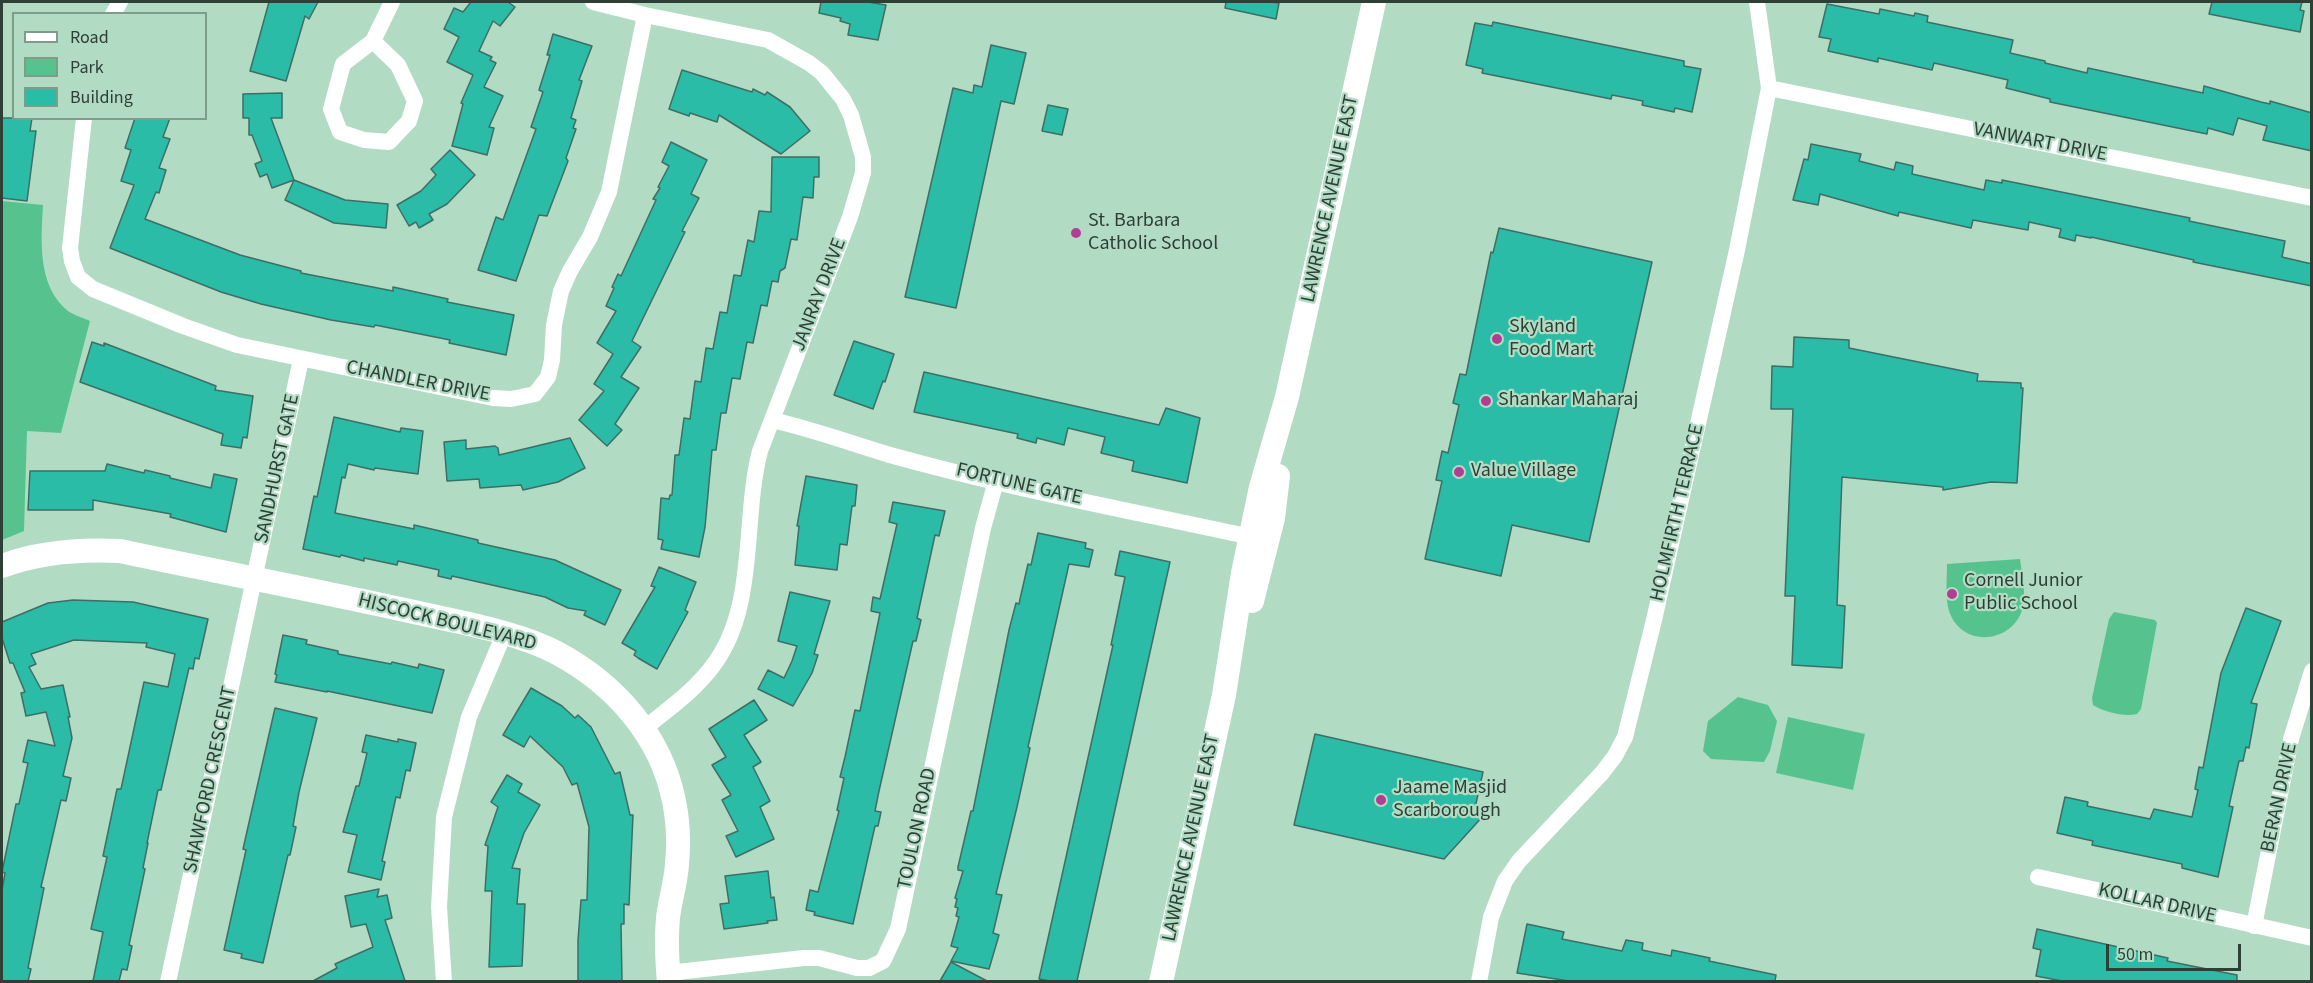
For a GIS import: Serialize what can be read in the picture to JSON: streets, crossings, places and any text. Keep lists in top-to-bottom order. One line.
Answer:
{"streets":{"main road":["LAWRENCE AVENUE EAST","HISCOCK BOULEVARD"],"street":["VANWART DRIVE","JANRAY DRIVE","CHANDLER DRIVE","SANDHURST GATE","FORTUNE GATE","HOLMFIRTH TERRACE","SHAWFORD CRESCENT","BERAN DRIVE","TOULON ROAD","KOLLAR DRIVE"]},"crossings":[["VANWART DRIVE","HOLMFIRTH TERRACE"],["LAWRENCE AVENUE EAST","FORTUNE GATE"],["JANRAY DRIVE","CHANDLER DRIVE"],["JANRAY DRIVE","FORTUNE GATE"],["JANRAY DRIVE","HISCOCK BOULEVARD"],["CHANDLER DRIVE","SANDHURST GATE"],["SANDHURST GATE","HISCOCK BOULEVARD"],["SANDHURST GATE","SHAWFORD CRESCENT"],["FORTUNE GATE","TOULON ROAD"],["HISCOCK BOULEVARD","SHAWFORD CRESCENT"],["HISCOCK BOULEVARD","TOULON ROAD"],["BERAN DRIVE","KOLLAR DRIVE"]],"places":["St. Barbara Catholic School","Skyland Food Mart","Shankar Maharaj","Value Village","Cornell Junior Public School","Jaame Masjid Scarborough"],"legend":["Road","Park","Building"],"scale_bar":"50 m"}
